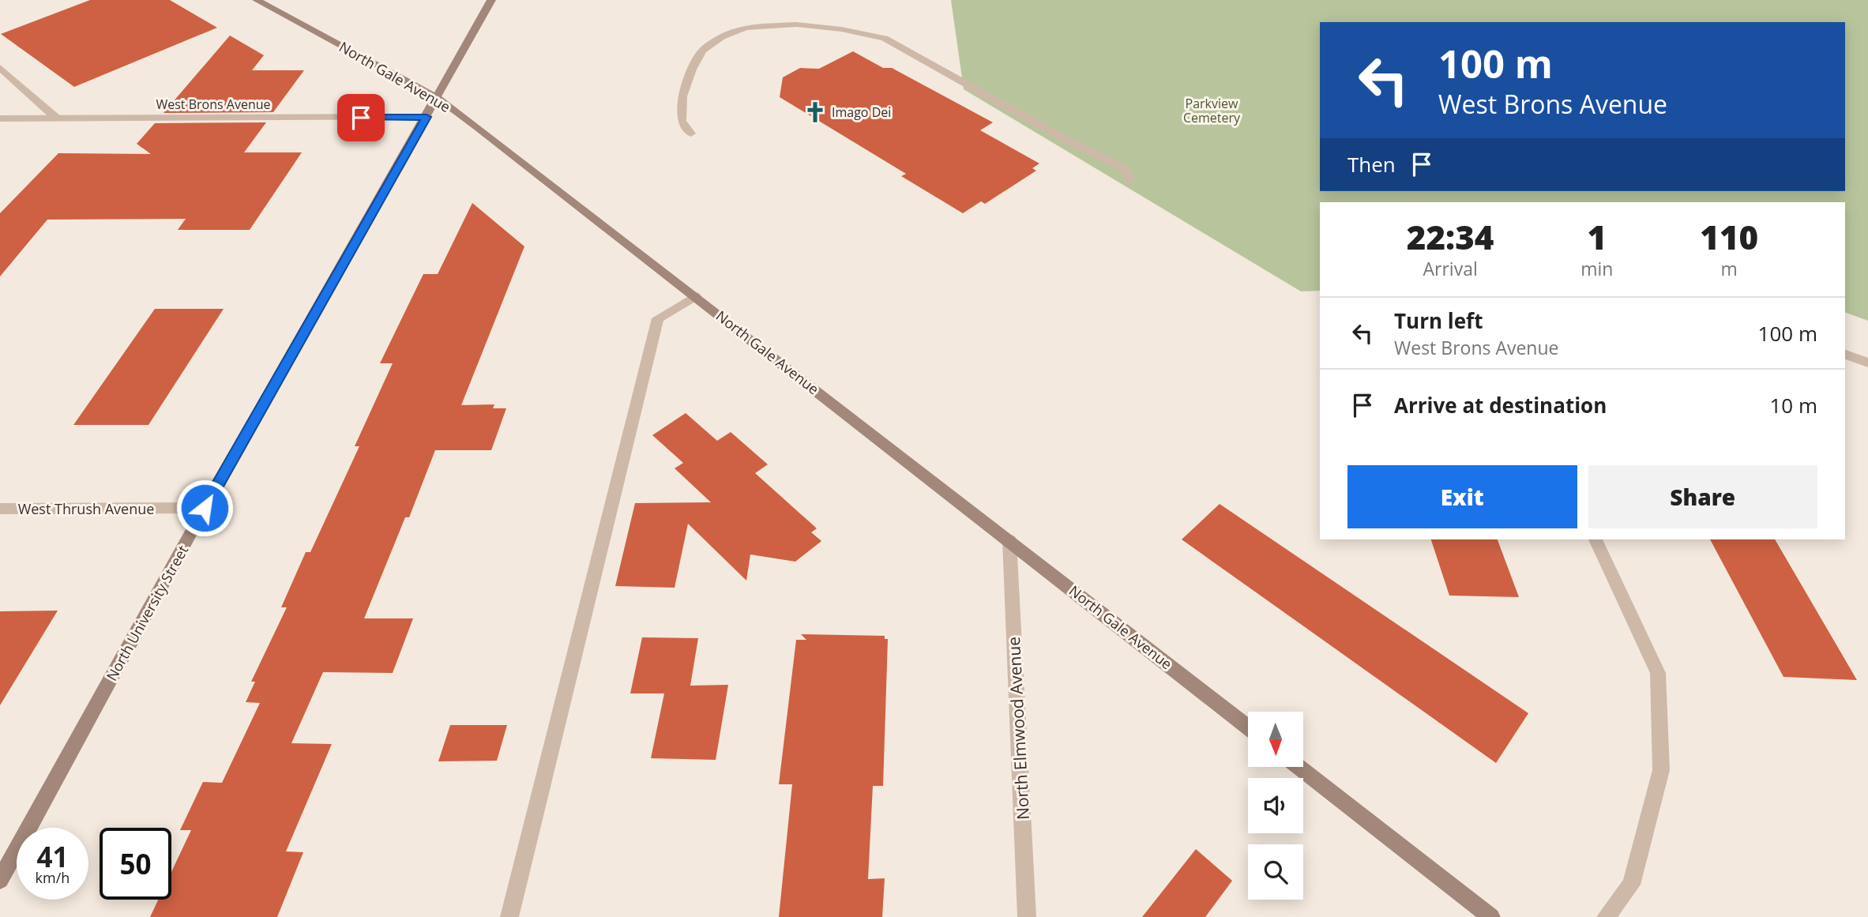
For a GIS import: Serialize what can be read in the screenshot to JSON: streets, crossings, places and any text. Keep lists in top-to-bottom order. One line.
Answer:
{"streets":{"main road":["North Gale Avenue","North University Street"],"street":["West Brons Avenue","West Thrush Avenue","North Elmwood Avenue"]},"crossings":[["North Gale Avenue","North University Street"],["North Gale Avenue","North Elmwood Avenue"],["West Brons Avenue","North University Street"],["West Thrush Avenue","North University Street"]],"parks":["Parkview Cemetery"],"places":{"church":["Imago Dei"]},"north":"bottom","page":{"turn":["100 m","West Brons Avenue"],"then":"Then","eta":["22:34","Arrival","1","min","110","m"],"list":[{"name":"Turn left","note":"West Brons Avenue","value":"100 m"},{"name":"Arrive at destination","value":"10 m"}],"buttons":["Exit","Share"],"speed":"41 km/h","limit":"50"}}
